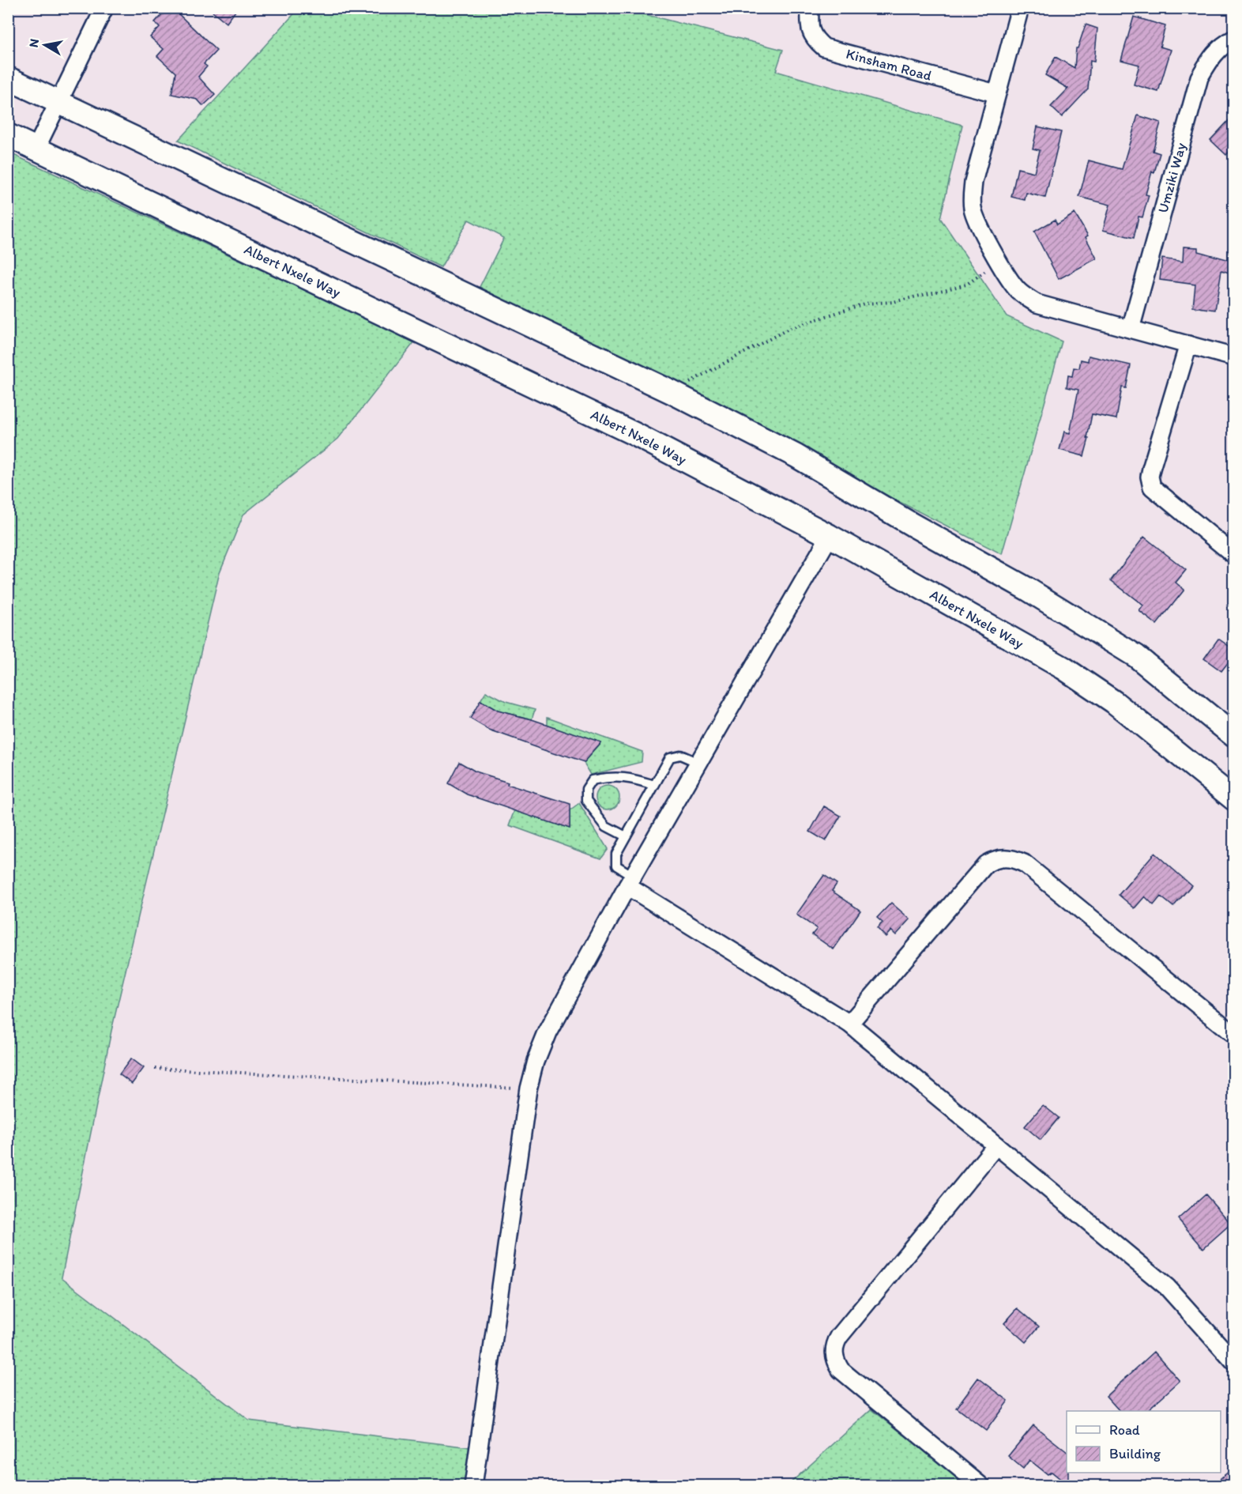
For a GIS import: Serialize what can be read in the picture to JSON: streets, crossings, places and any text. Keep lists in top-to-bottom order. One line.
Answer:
{"streets":{"main road":["Albert Nxele Way"],"street":["Kinsham Road","Umziki Way"]},"legend":["Road","Building"],"north":"left"}
